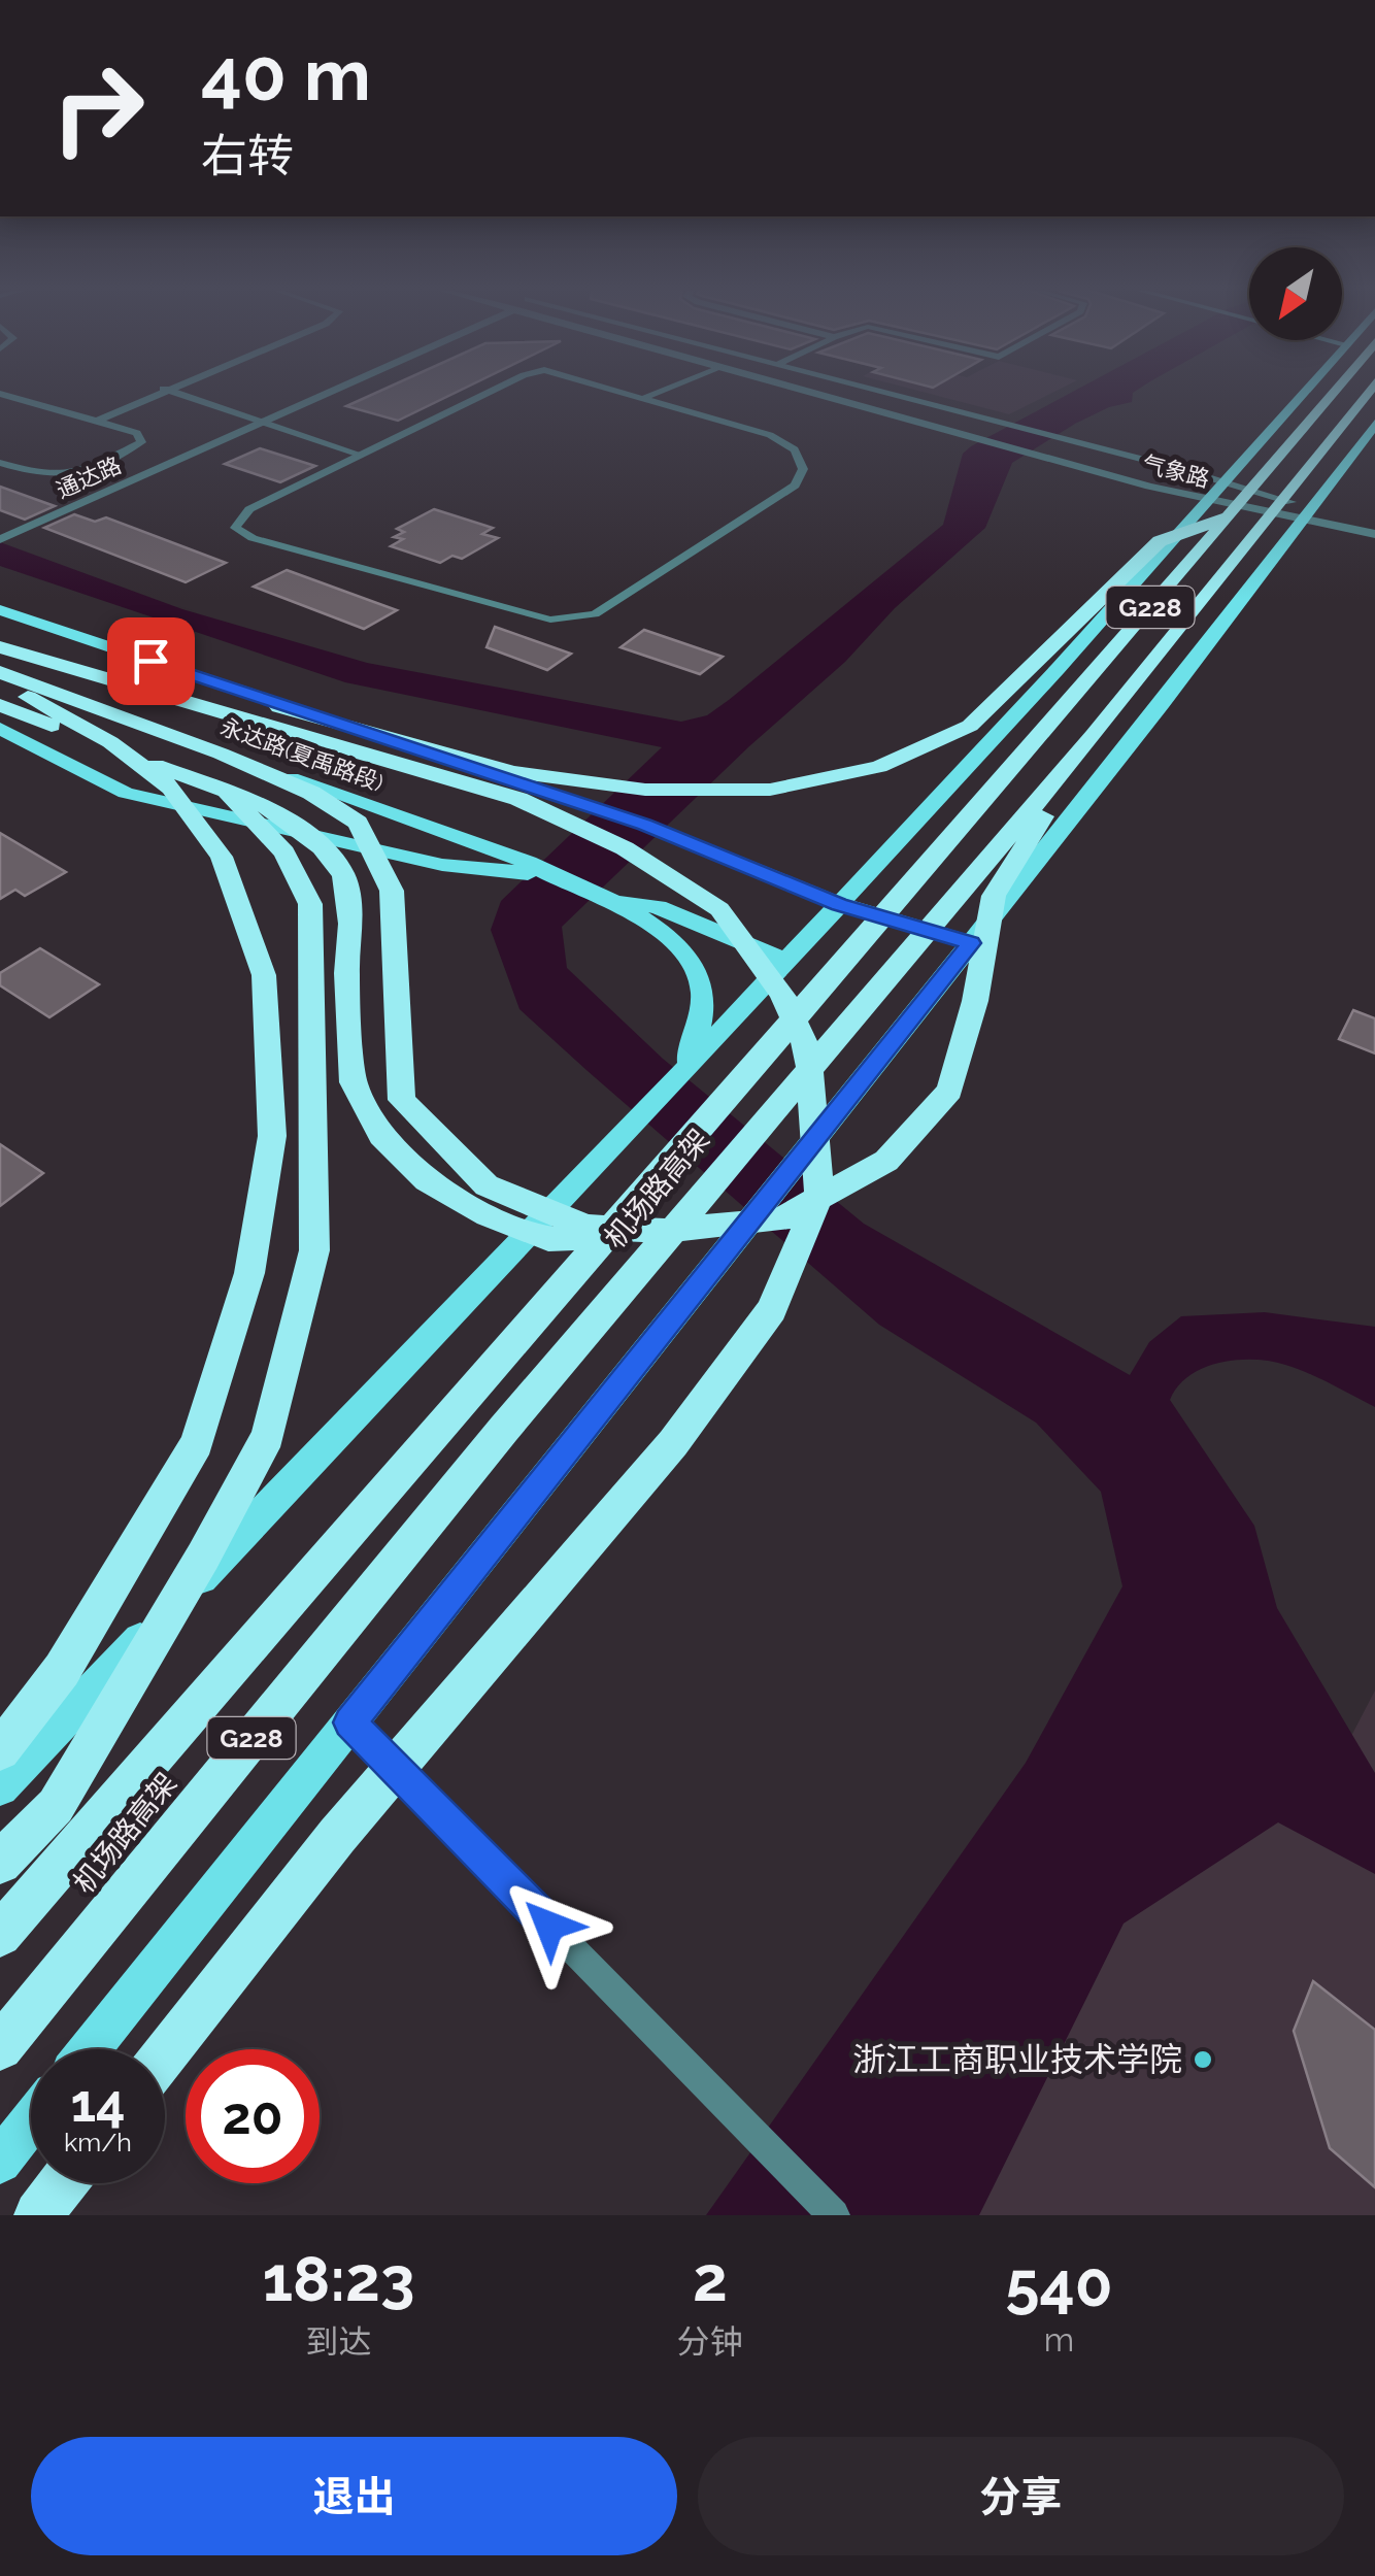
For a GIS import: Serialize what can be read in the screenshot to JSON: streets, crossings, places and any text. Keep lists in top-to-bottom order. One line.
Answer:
{"streets":{"highway":["G228","机场路高架"],"main road":["永达路(夏禹路段)"],"street":["气象路","通达路"]},"places":["浙江工商职业技术学院"],"north":"bottom left","page":{"turn":["40 m","右转"],"speed":"14 km/h","limit":"20","eta":["18:23","到达","2","分钟","540","m"],"buttons":["退出","分享"]}}
